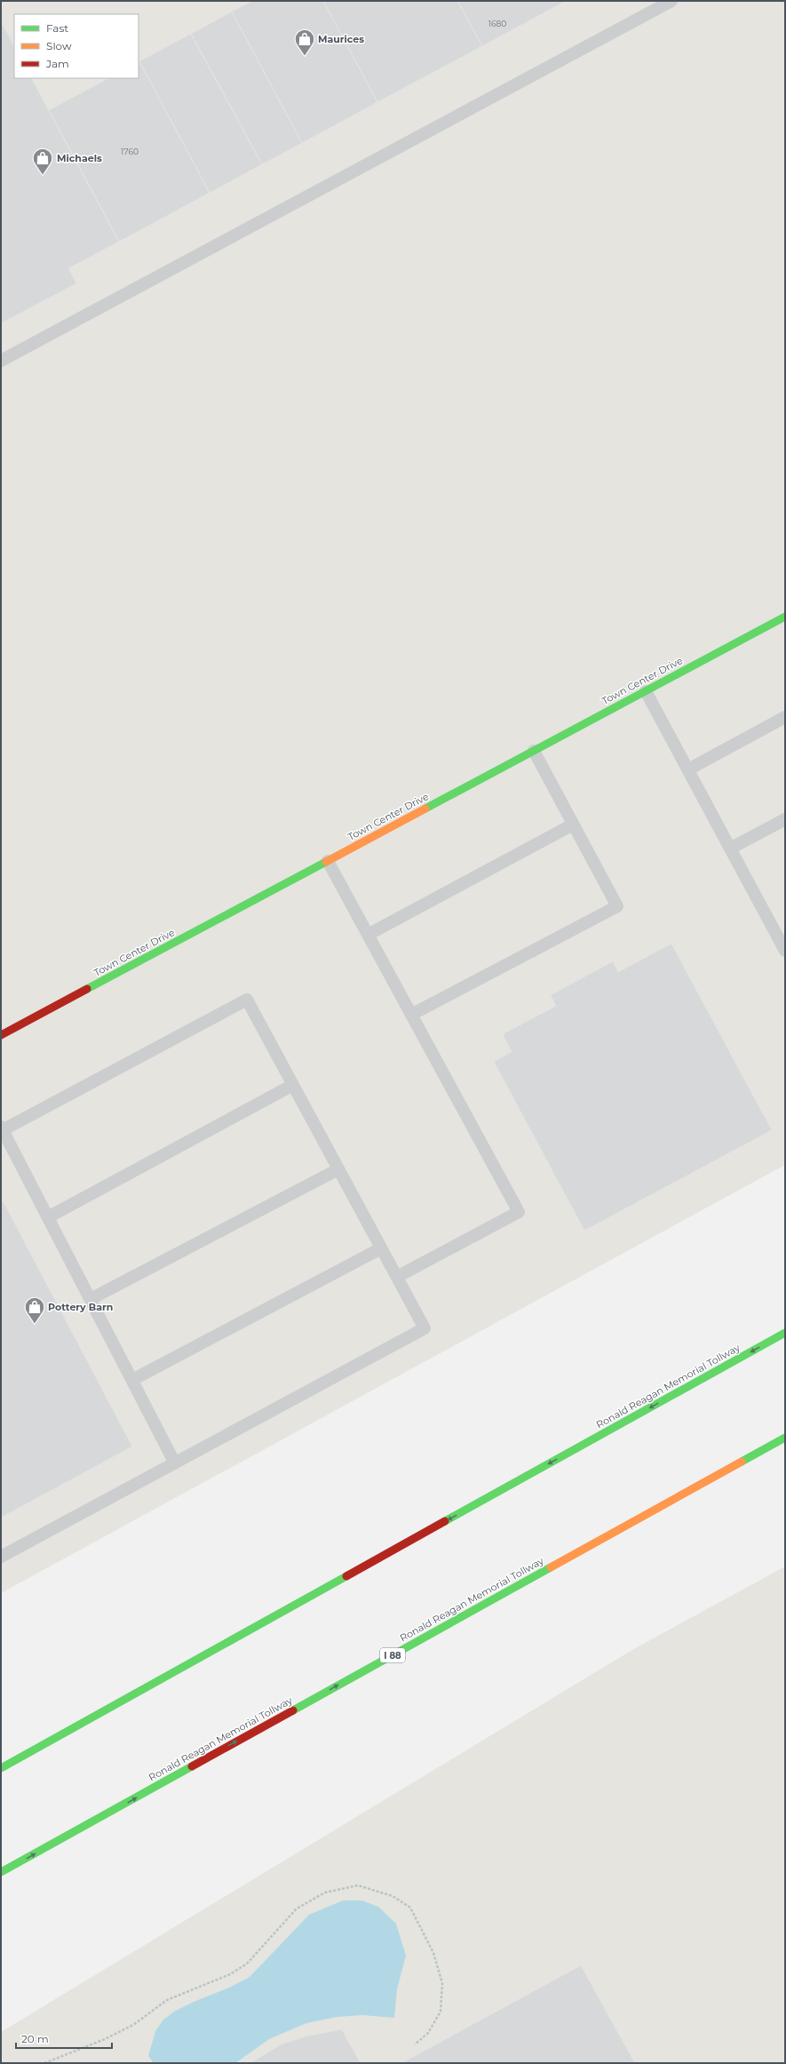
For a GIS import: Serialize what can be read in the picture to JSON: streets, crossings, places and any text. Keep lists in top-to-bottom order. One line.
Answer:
{"streets":{"main road":["Town Center Drive","Ronald Reagan Memorial Tollway","I 88"]},"places":{"shop":["Maurices","Michaels","Pottery Barn"]},"house_numbers":["1680","1760"],"legend":["Fast","Slow","Jam"],"scale_bar":"20 m"}
